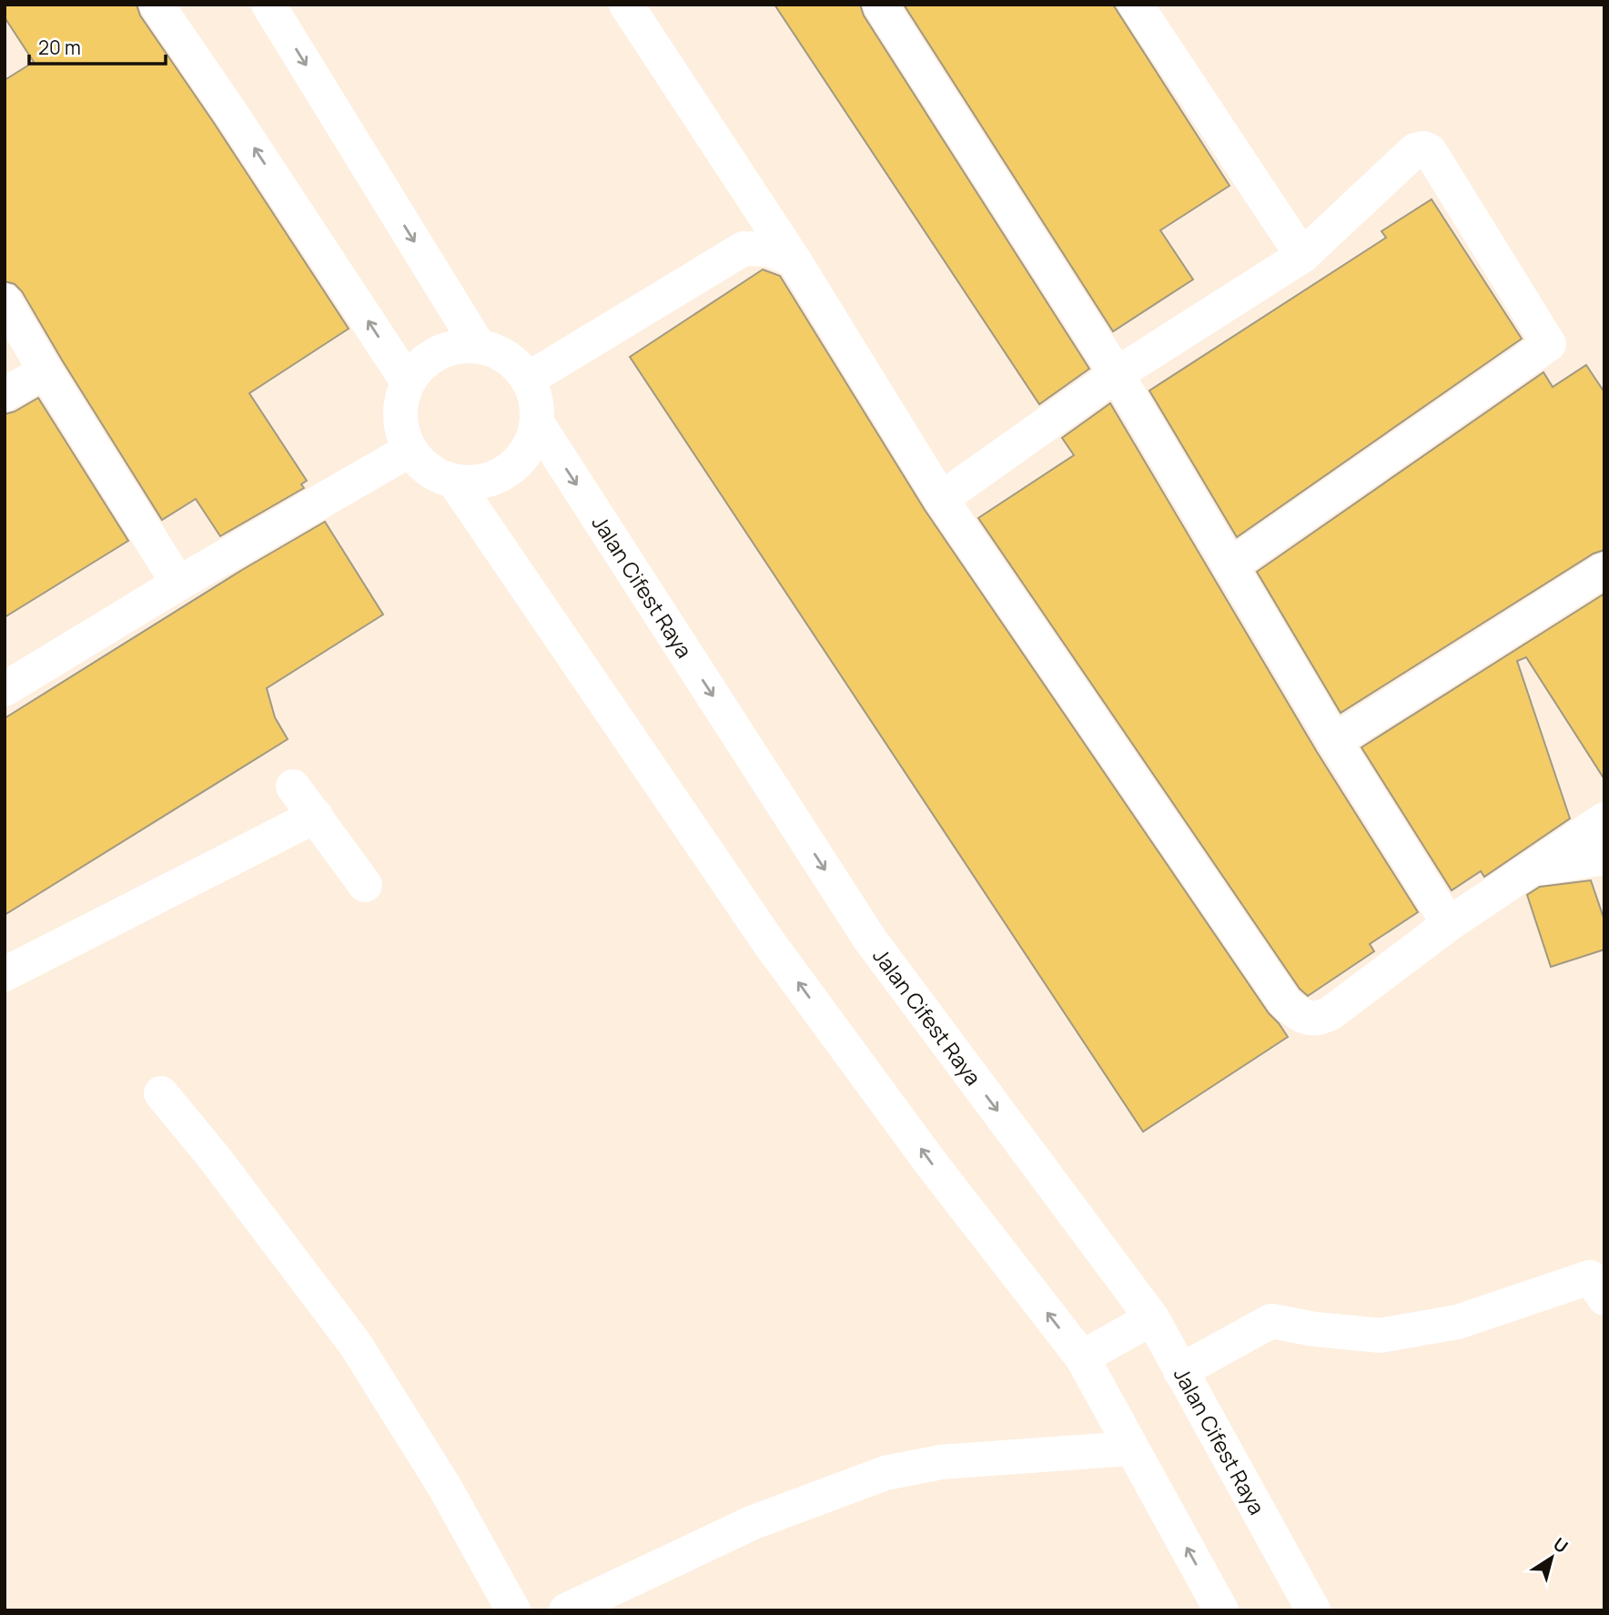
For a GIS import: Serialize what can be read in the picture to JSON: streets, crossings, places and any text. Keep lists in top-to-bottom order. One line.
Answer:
{"streets":{"street":["Jalan Cifest Raya"]},"scale_bar":"20 m","north":"top right"}
